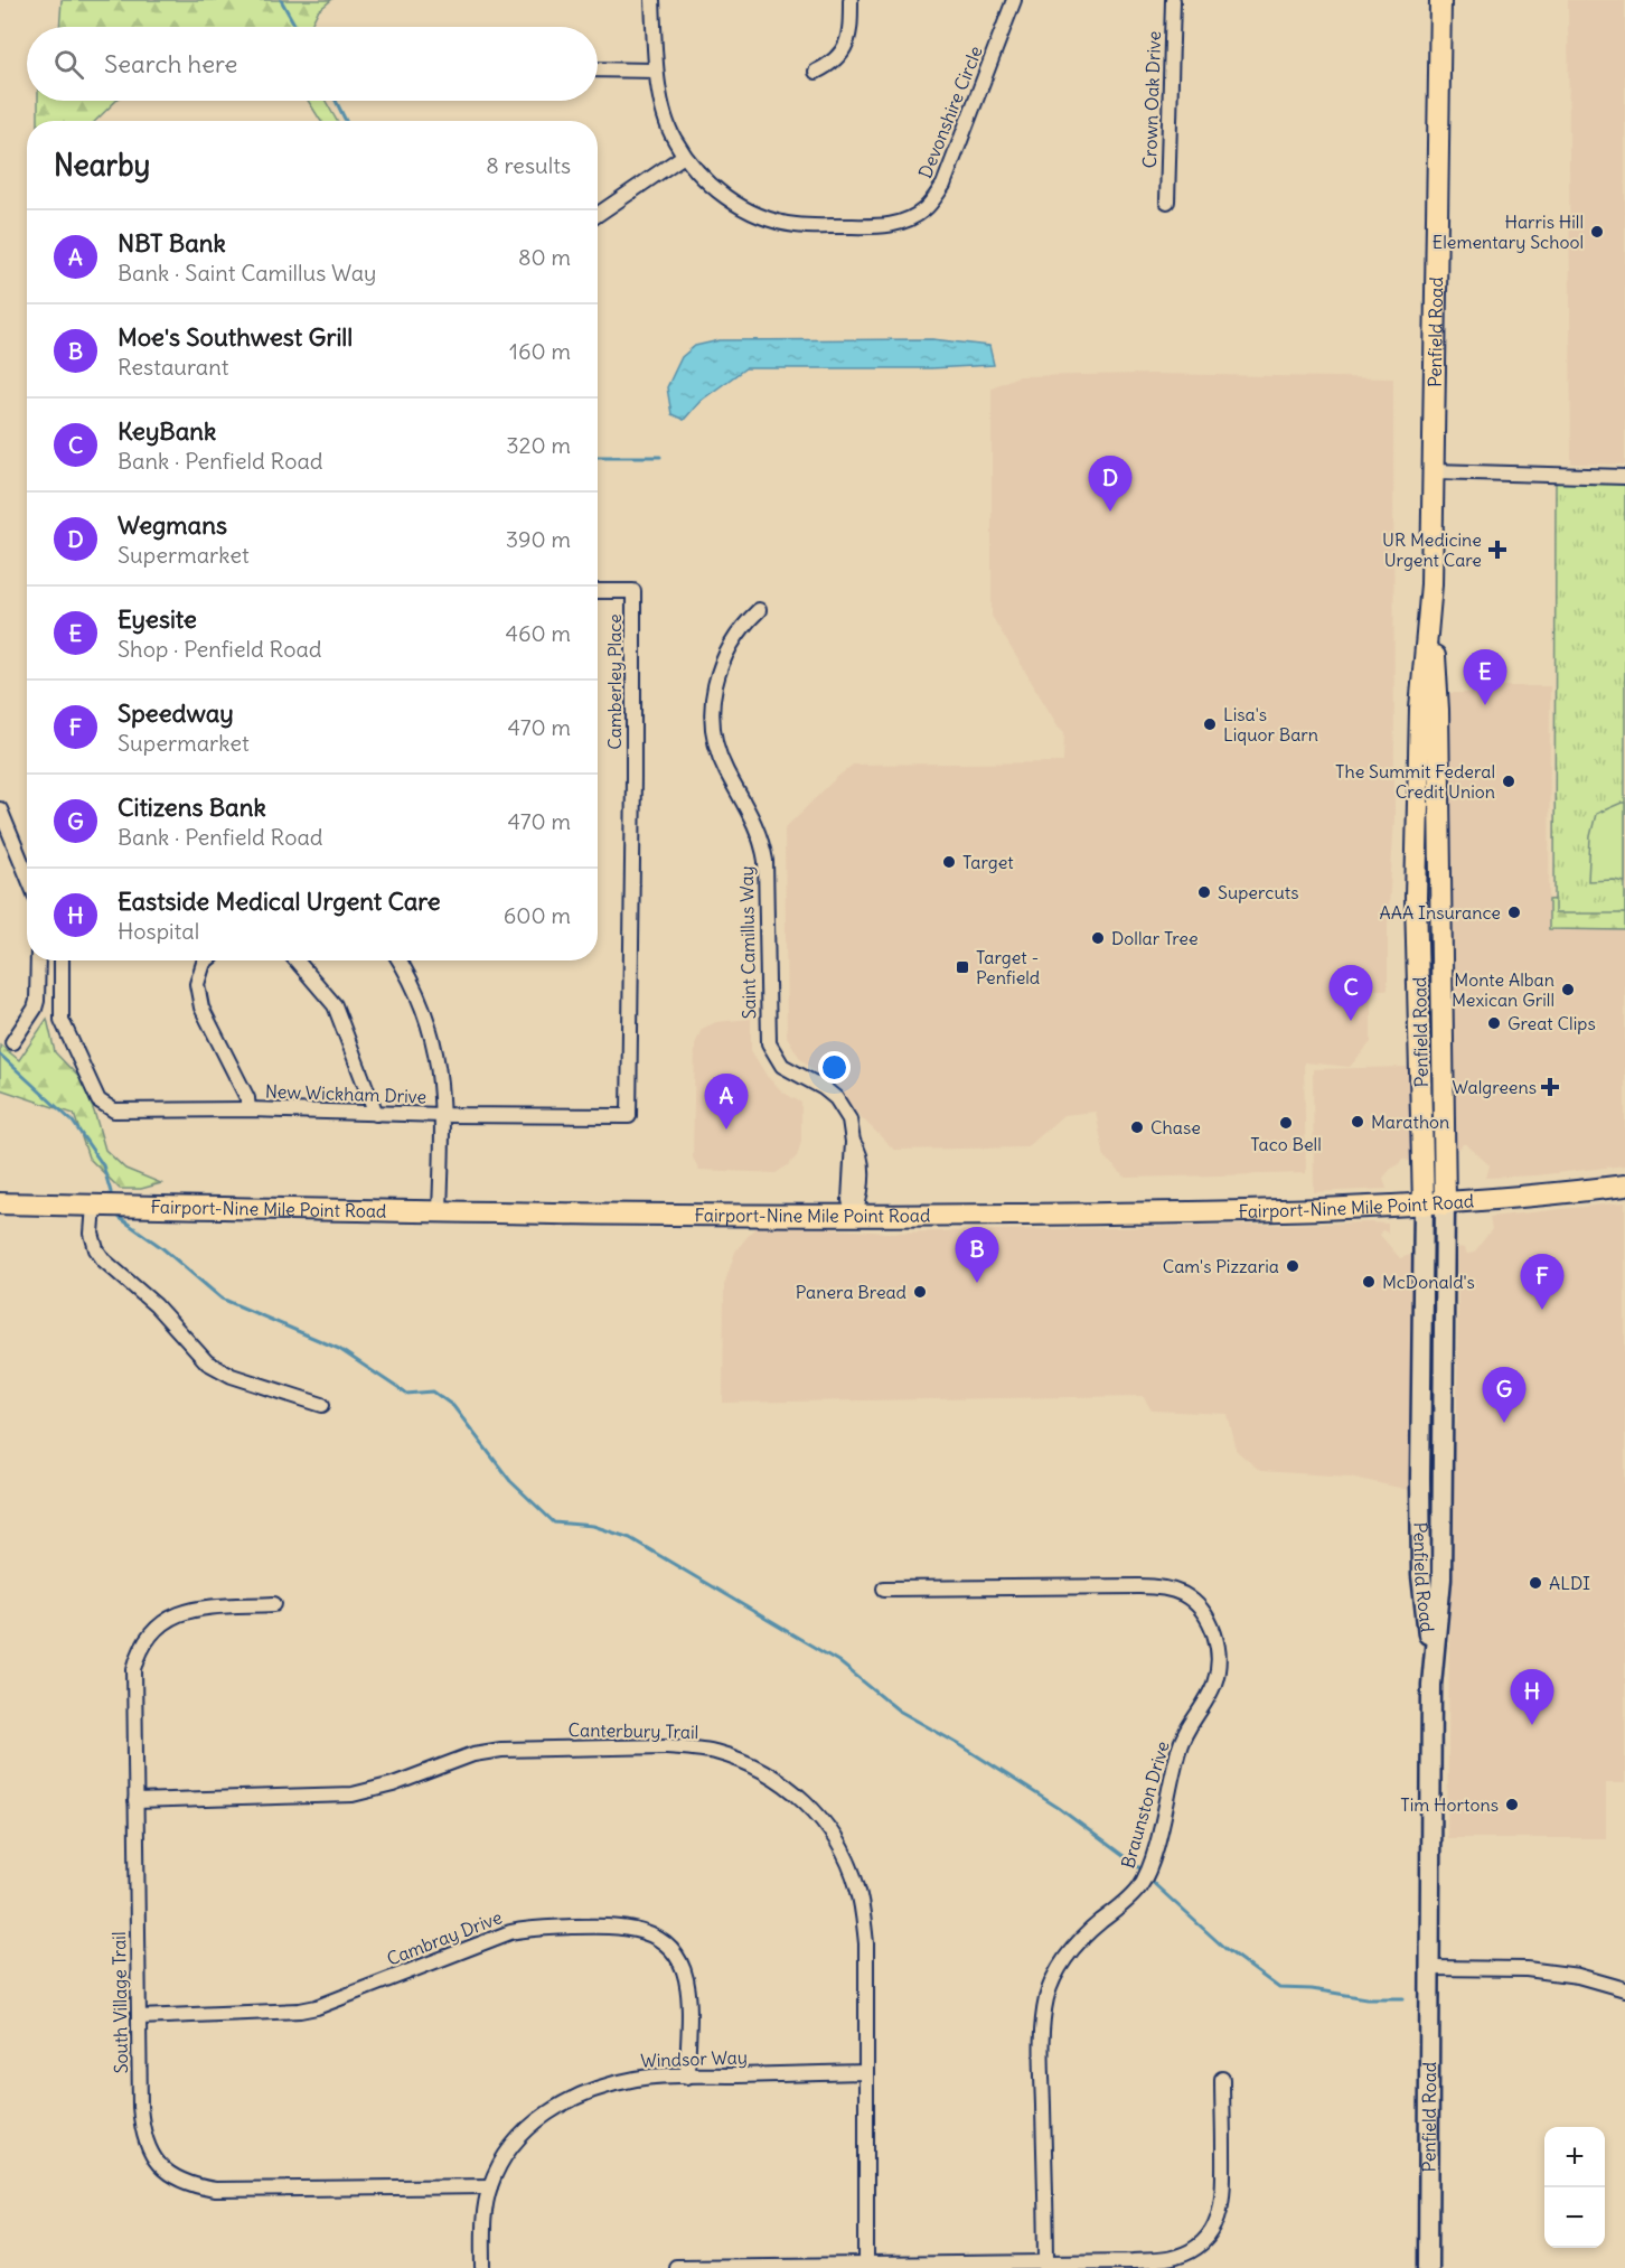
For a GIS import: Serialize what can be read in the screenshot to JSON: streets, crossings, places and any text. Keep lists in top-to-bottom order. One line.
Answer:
{"streets":{"main road":["Penfield Road","Fairport-Nine Mile Point Road"],"street":["Crown Oak Drive","Devonshire Circle","Camberley Place","Saint Camillus Way","New Wickham Drive","Canterbury Trail","Braunston Drive","Cambray Drive","South Village Trail","Windsor Way"]},"crossings":[["Penfield Road","Fairport-Nine Mile Point Road"],["Camberley Place","New Wickham Drive"],["Saint Camillus Way","Fairport-Nine Mile Point Road"],["New Wickham Drive","Fairport-Nine Mile Point Road"],["Canterbury Trail","South Village Trail"],["Canterbury Trail","Windsor Way"],["Cambray Drive","South Village Trail"],["Cambray Drive","Windsor Way"],["South Village Trail","Windsor Way"]],"places":{"other":["Harris Hill Elementary School","Lisa's Liquor Barn","The Summit Federal Credit Union","Target","Supercuts","AAA Insurance","Dollar Tree","Monte Alban Mexican Grill","Great Clips","Marathon","Taco Bell","Chase","Cam's Pizzaria","McDonald's","Panera Bread","ALDI","Tim Hortons"],"health":["UR Medicine Urgent Care","Walgreens"],"transit":["Target - Penfield"]},"page":{"search":"Search here","heading":["Nearby","8 results"],"list":[{"mark":"A","name":"NBT Bank","note":"Bank · Saint Camillus Way","value":"80 m"},{"mark":"B","name":"Moe's Southwest Grill","note":"Restaurant","value":"160 m"},{"mark":"C","name":"KeyBank","note":"Bank · Penfield Road","value":"320 m"},{"mark":"D","name":"Wegmans","note":"Supermarket","value":"390 m"},{"mark":"E","name":"Eyesite","note":"Shop · Penfield Road","value":"460 m"},{"mark":"F","name":"Speedway","note":"Supermarket","value":"470 m"},{"mark":"G","name":"Citizens Bank","note":"Bank · Penfield Road","value":"470 m"},{"mark":"H","name":"Eastside Medical Urgent Care","note":"Hospital","value":"600 m"}],"pins":["D","E","C","A","B","F","G","H"],"map_buttons":["+","−"]}}
